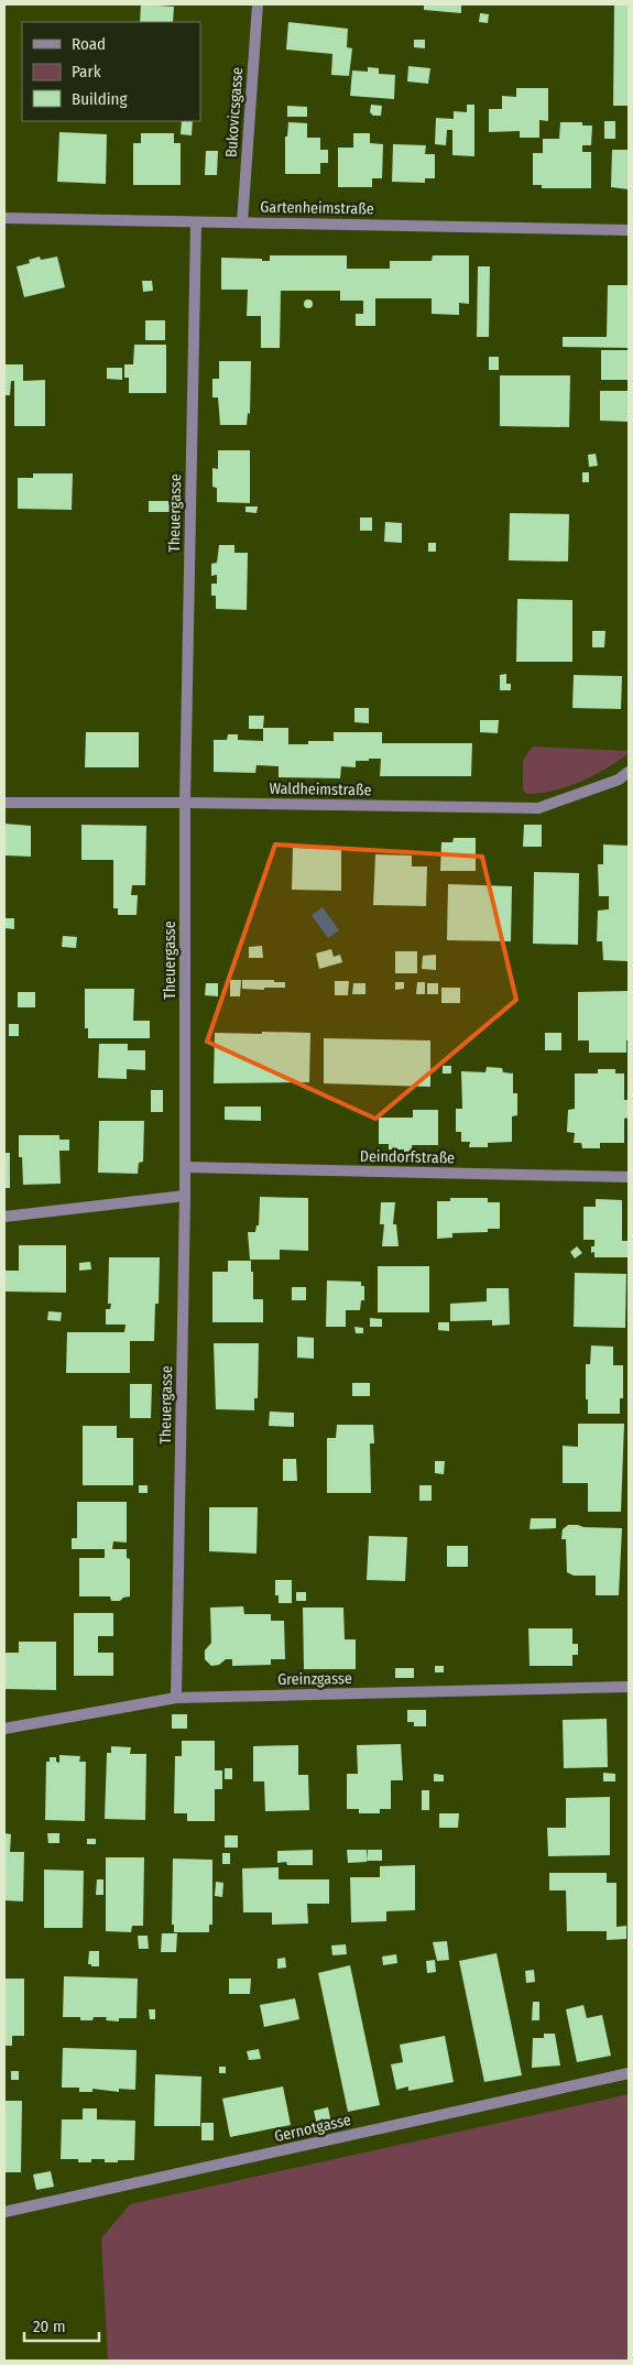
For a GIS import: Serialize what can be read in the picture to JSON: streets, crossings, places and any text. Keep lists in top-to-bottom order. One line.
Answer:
{"streets":{"street":["Bukovicsgasse","Gartenheimstraße","Theuergasse","Waldheimstraße","Deindorfstraße","Greinzgasse","Gernotgasse"]},"crossings":[["Bukovicsgasse","Gartenheimstraße"],["Gartenheimstraße","Theuergasse"],["Theuergasse","Waldheimstraße"],["Theuergasse","Deindorfstraße"],["Theuergasse","Greinzgasse"]],"legend":["Road","Park","Building"],"scale_bar":"20 m"}
